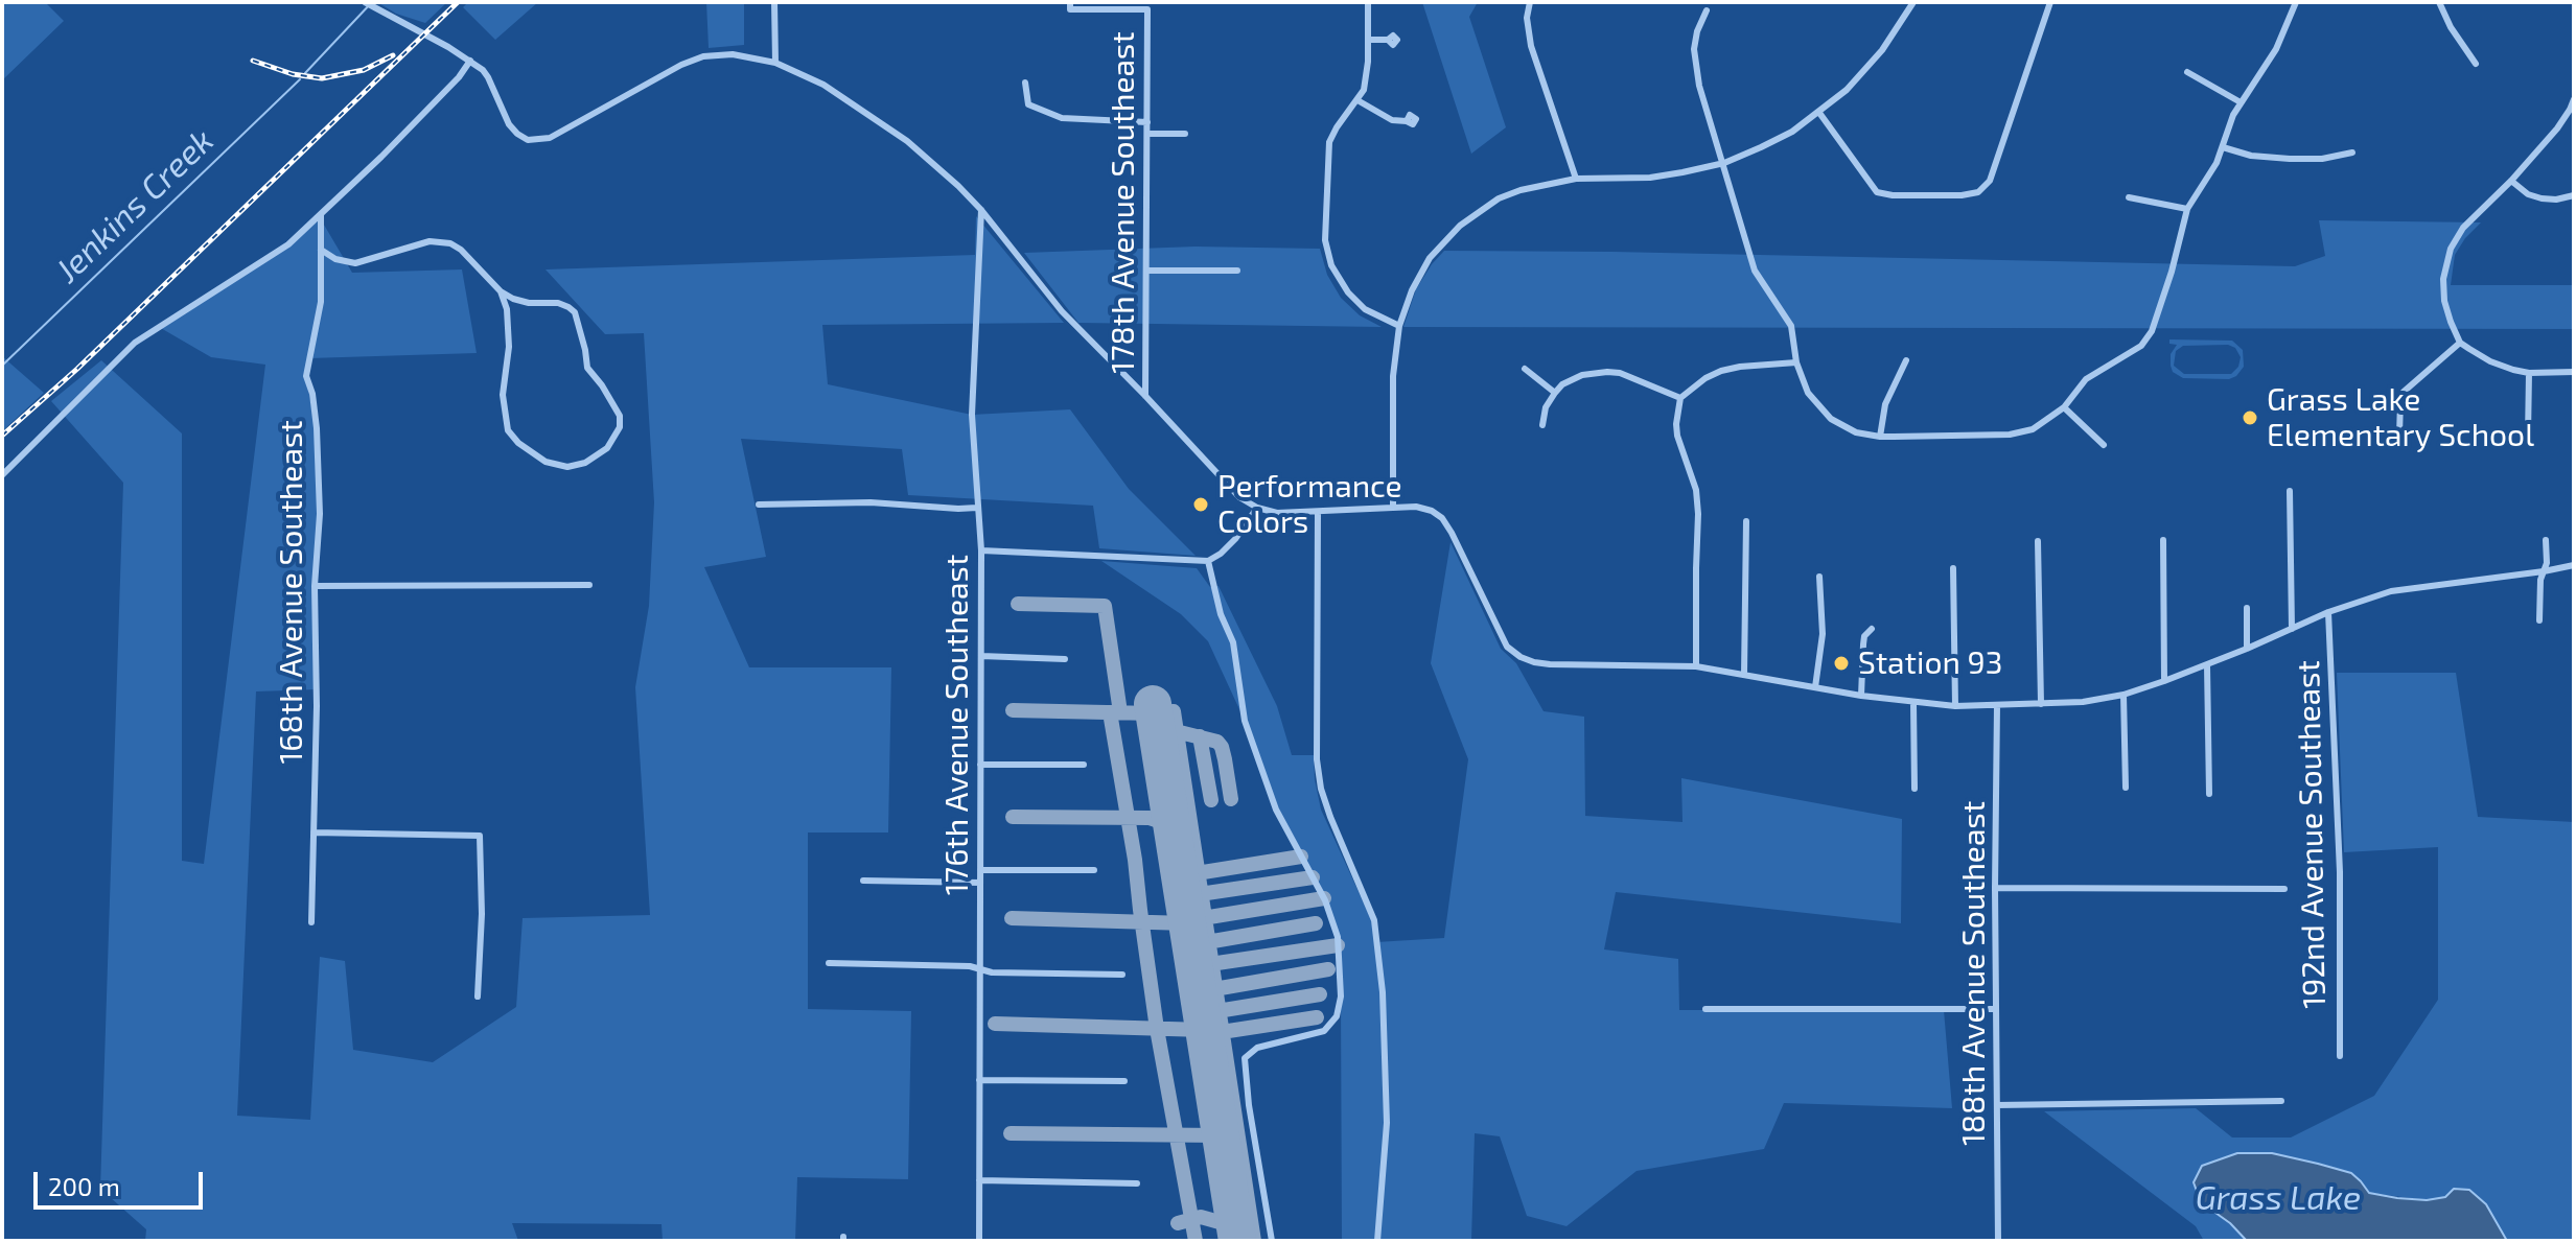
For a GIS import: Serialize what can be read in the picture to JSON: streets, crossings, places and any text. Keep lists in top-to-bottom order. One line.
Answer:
{"streets":{"street":["178th Avenue Southeast","168th Avenue Southeast","176th Avenue Southeast","192nd Avenue Southeast","188th Avenue Southeast"]},"water":["Jenkins Creek","Grass Lake"],"places":["Grass Lake Elementary School","Performance Colors","Station 93"],"scale_bar":"200 m"}
